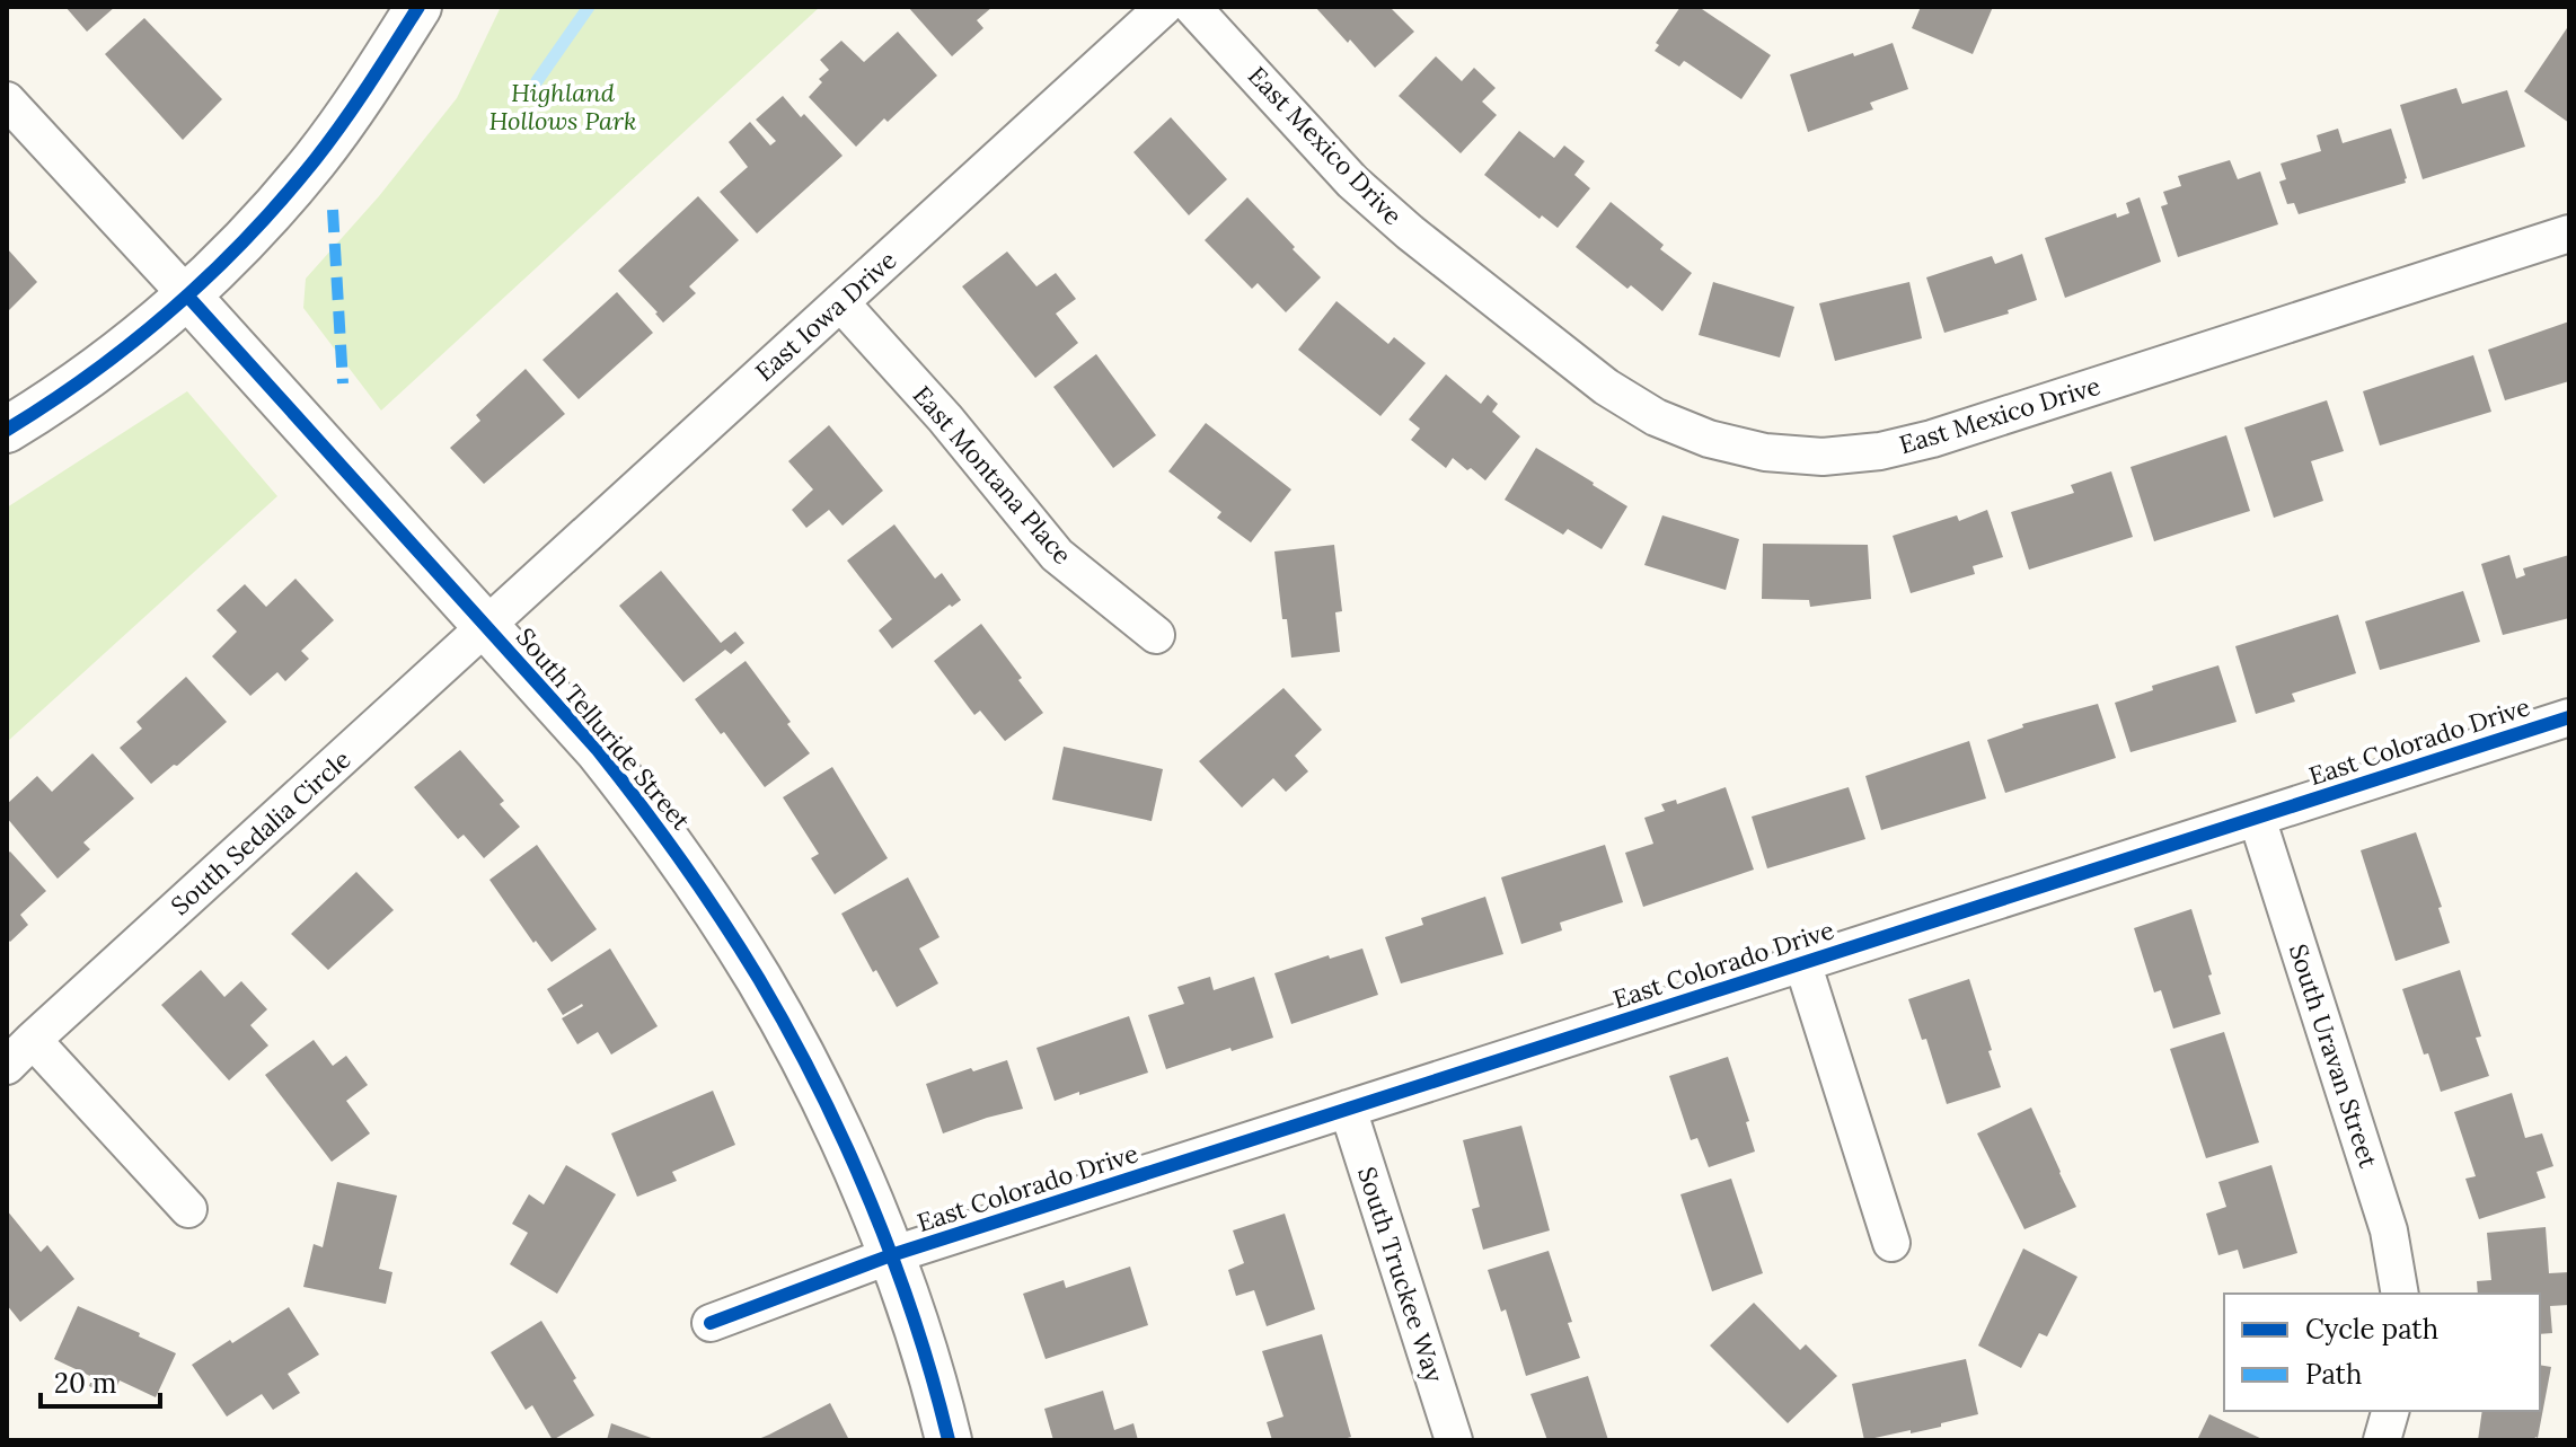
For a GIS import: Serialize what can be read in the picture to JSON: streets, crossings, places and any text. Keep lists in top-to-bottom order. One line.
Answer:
{"streets":{"street":["East Mexico Drive","East Iowa Drive","East Montana Place","South Telluride Street","East Colorado Drive","South Sedalia Circle","South Uravan Street","South Truckee Way"]},"crossings":[["East Iowa Drive","East Montana Place"],["East Iowa Drive","South Telluride Street"],["East Iowa Drive","South Sedalia Circle"],["South Telluride Street","East Colorado Drive"],["South Telluride Street","South Sedalia Circle"],["East Colorado Drive","South Uravan Street"],["East Colorado Drive","South Truckee Way"]],"parks":["Highland Hollows Park"],"legend":["Cycle path","Path"],"scale_bar":"20 m"}
